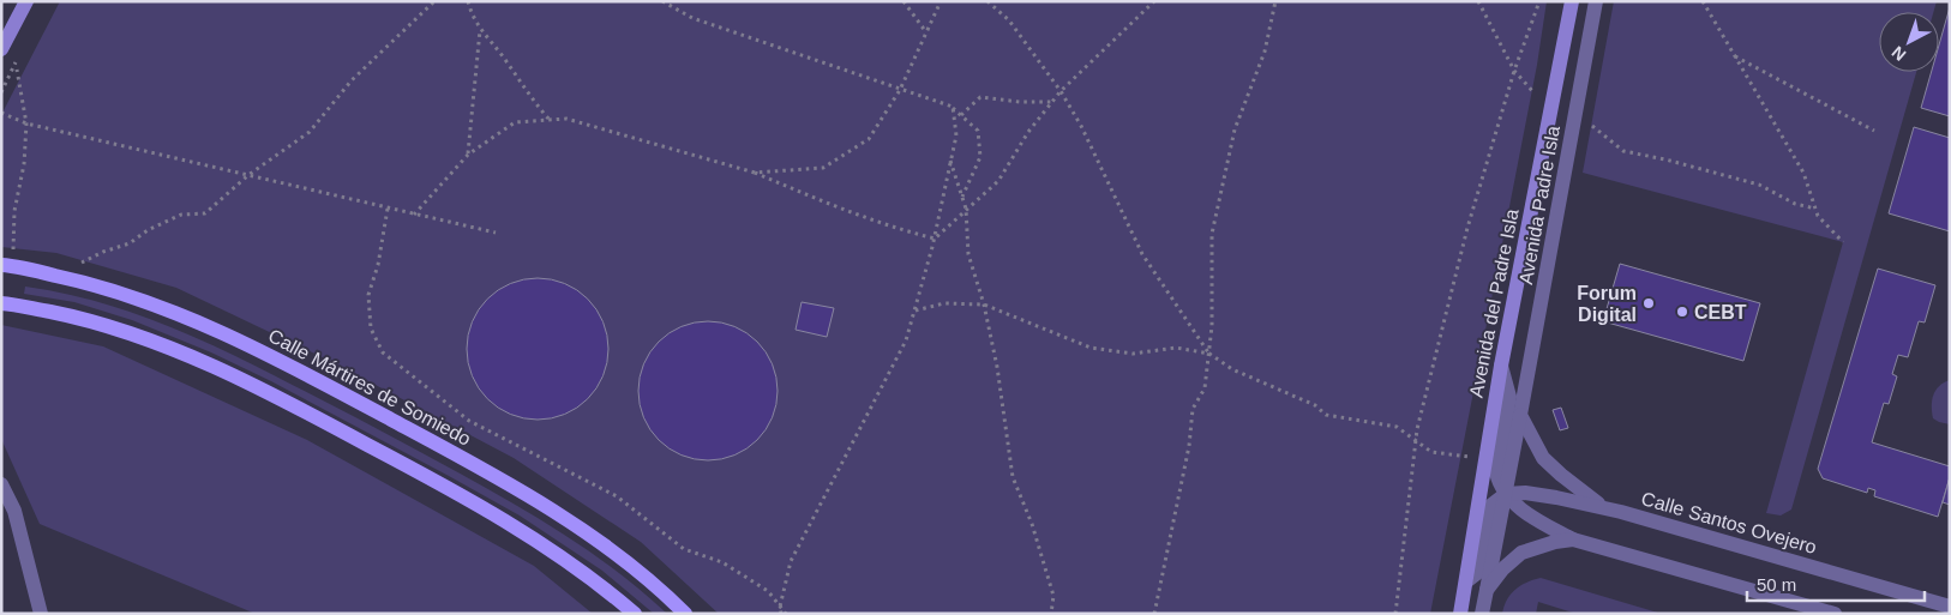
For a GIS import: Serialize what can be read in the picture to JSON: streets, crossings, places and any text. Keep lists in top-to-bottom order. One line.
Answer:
{"streets":{"main road":["Avenida del Padre Isla","Calle Mártires de Somiedo"],"street":["Avenida Padre Isla","Calle Santos Ovejero"]},"crossings":[["Avenida Padre Isla","Calle Santos Ovejero"]],"places":["Forum Digital","CEBT"],"scale_bar":"50 m","north":"bottom left"}
